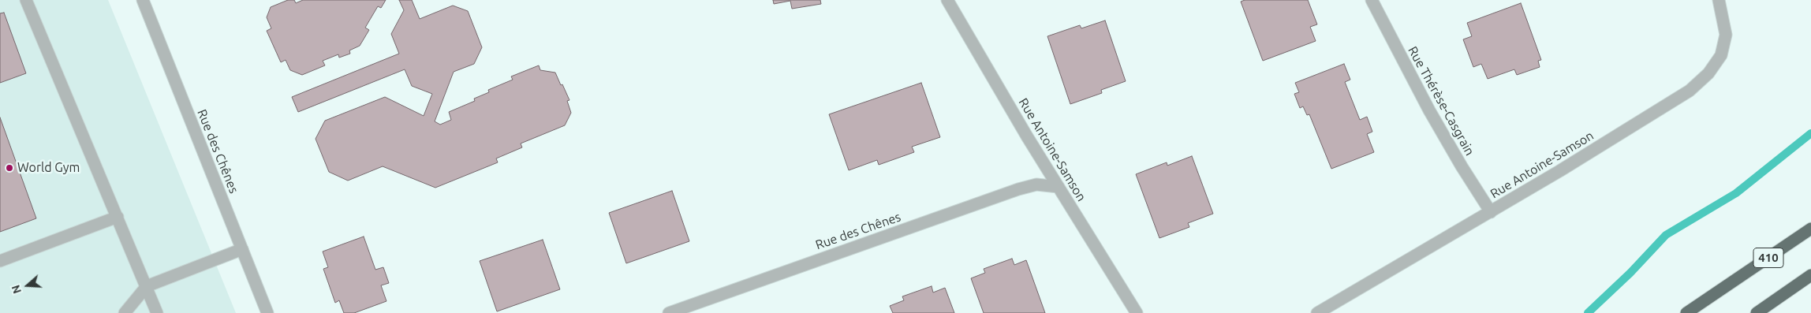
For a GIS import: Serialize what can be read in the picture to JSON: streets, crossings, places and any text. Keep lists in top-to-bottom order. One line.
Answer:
{"streets":{"highway":["410"],"street":["Rue Thérèse-Casgrain","Rue Antoine-Samson","Rue des Chênes"]},"crossings":[["Rue Thérèse-Casgrain","Rue Antoine-Samson"],["Rue Antoine-Samson","Rue des Chênes"]],"places":["World Gym"],"north":"left"}
